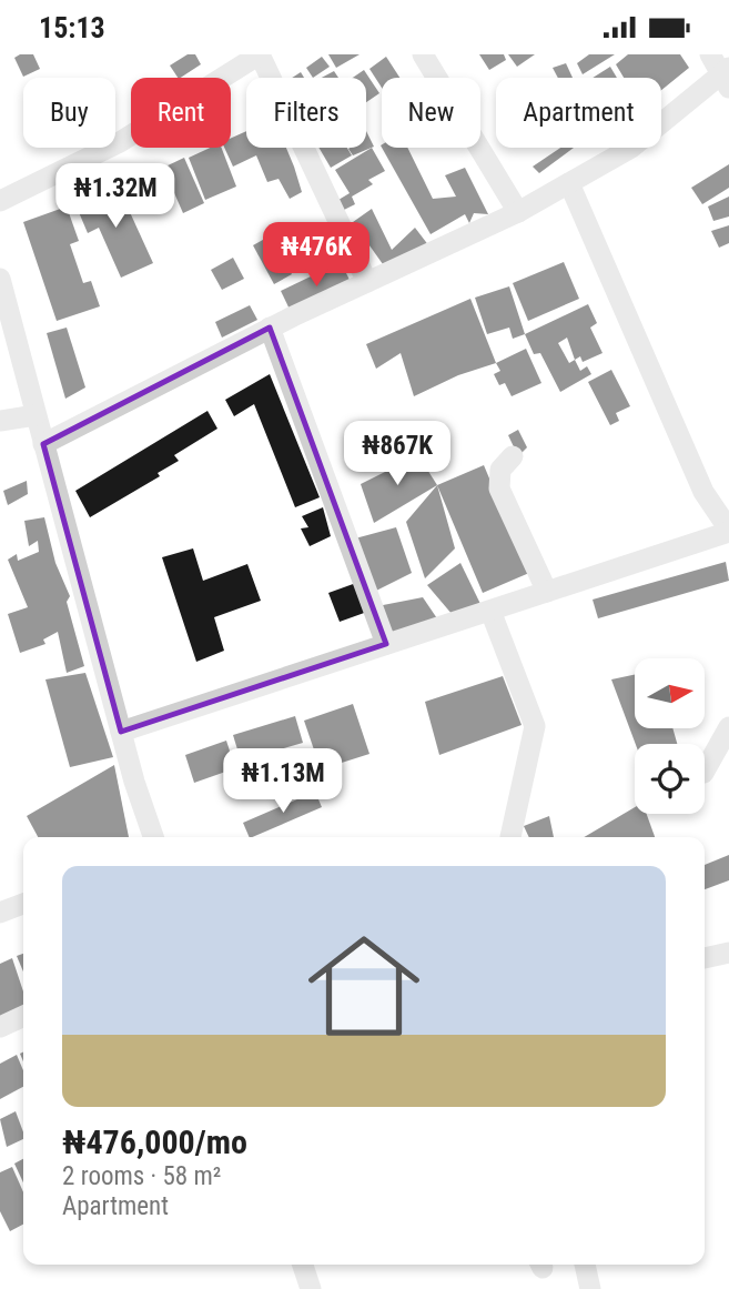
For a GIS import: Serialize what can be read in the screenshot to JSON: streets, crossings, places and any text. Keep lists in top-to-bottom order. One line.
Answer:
{"north":"right","page":{"status":"15:13","chip":["Buy","Rent","Filters","New","Apartment"],"price":["₦1.32M","₦476K","₦867K","₦1.13M"],"list":[{"name":"₦476,000/mo","note":"2 rooms · 58 m² · Apartment"}]}}
